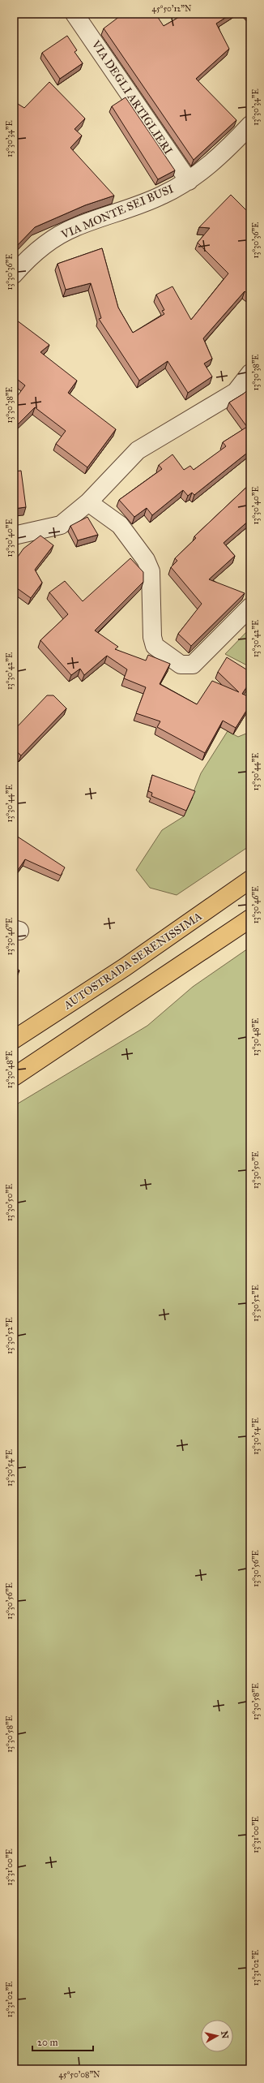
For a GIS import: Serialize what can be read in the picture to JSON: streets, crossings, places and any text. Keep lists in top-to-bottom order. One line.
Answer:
{"streets":{"highway":["AUTOSTRADA SERENISSIMA"],"street":["VIA DEGLI ARTIGLIERI","VIA MONTE SEI BUSI"]},"crossings":[["VIA DEGLI ARTIGLIERI","VIA MONTE SEI BUSI"]],"scale_bar":"20 m","north":"right","coordinates":["45°50'12\"N","13°30'34\"E","13°30'36\"E","13°30'38\"E","13°30'40\"E","13°30'42\"E","13°30'44\"E","13°30'46\"E","13°30'48\"E","13°30'50\"E","13°30'52\"E","13°30'54\"E","13°30'56\"E","13°30'58\"E","13°31'00\"E","13°31'02\"E","45°50'08\"N"]}
